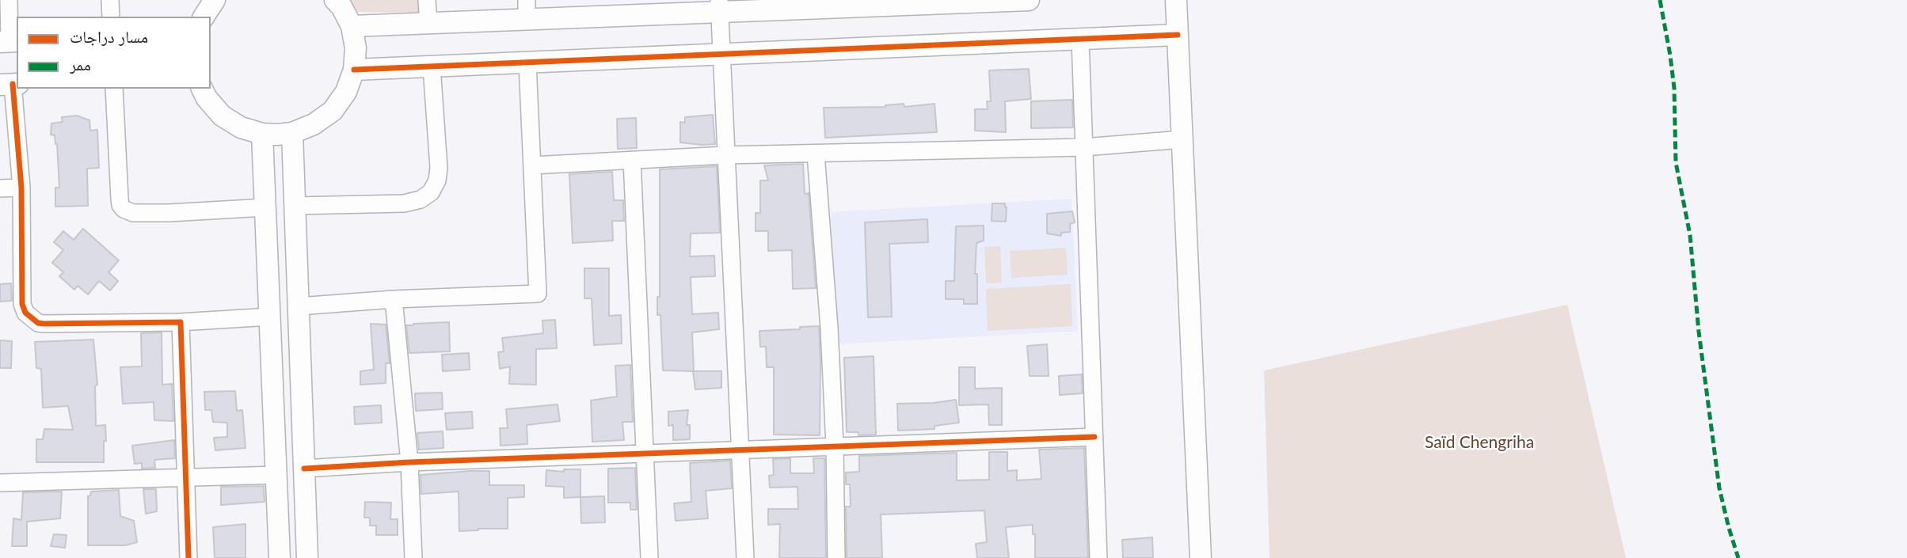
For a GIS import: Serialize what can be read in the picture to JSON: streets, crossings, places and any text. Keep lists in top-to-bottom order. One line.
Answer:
{"parks":["Saïd Chengriha"],"legend":["مسار دراجات","ممر"]}
